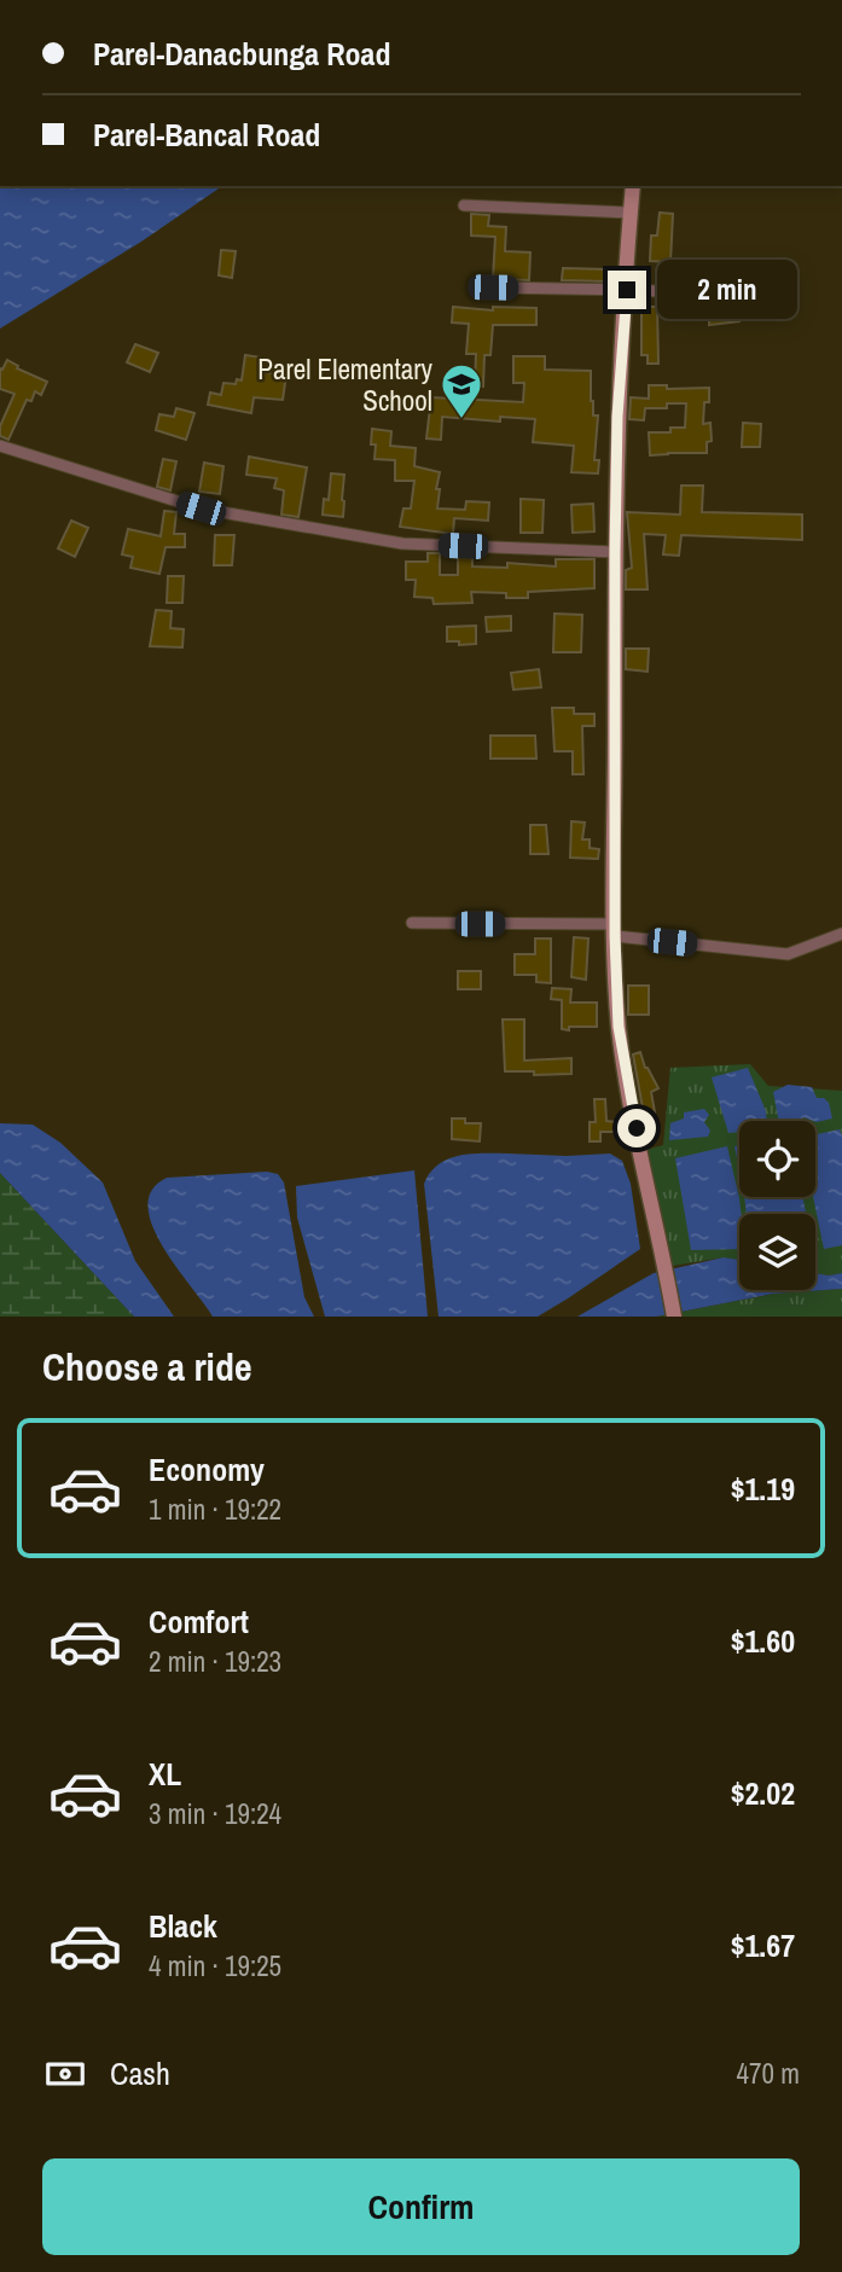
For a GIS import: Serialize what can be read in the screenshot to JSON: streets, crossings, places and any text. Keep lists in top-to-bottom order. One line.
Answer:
{"places":{"school or university":["Parel Elementary School"]},"page":{"banner":["Parel-Danacbunga Road","Parel-Bancal Road"],"bubble":"2 min","heading":"Choose a ride","list":[{"name":"Economy","note":"1 min · 19:22","value":"$1.19"},{"name":"Comfort","note":"2 min · 19:23","value":"$1.60"},{"name":"XL","note":"3 min · 19:24","value":"$2.02"},{"name":"Black","note":"4 min · 19:25","value":"$1.67"}],"pay":["Cash","470 m"],"buttons":"Confirm"}}
